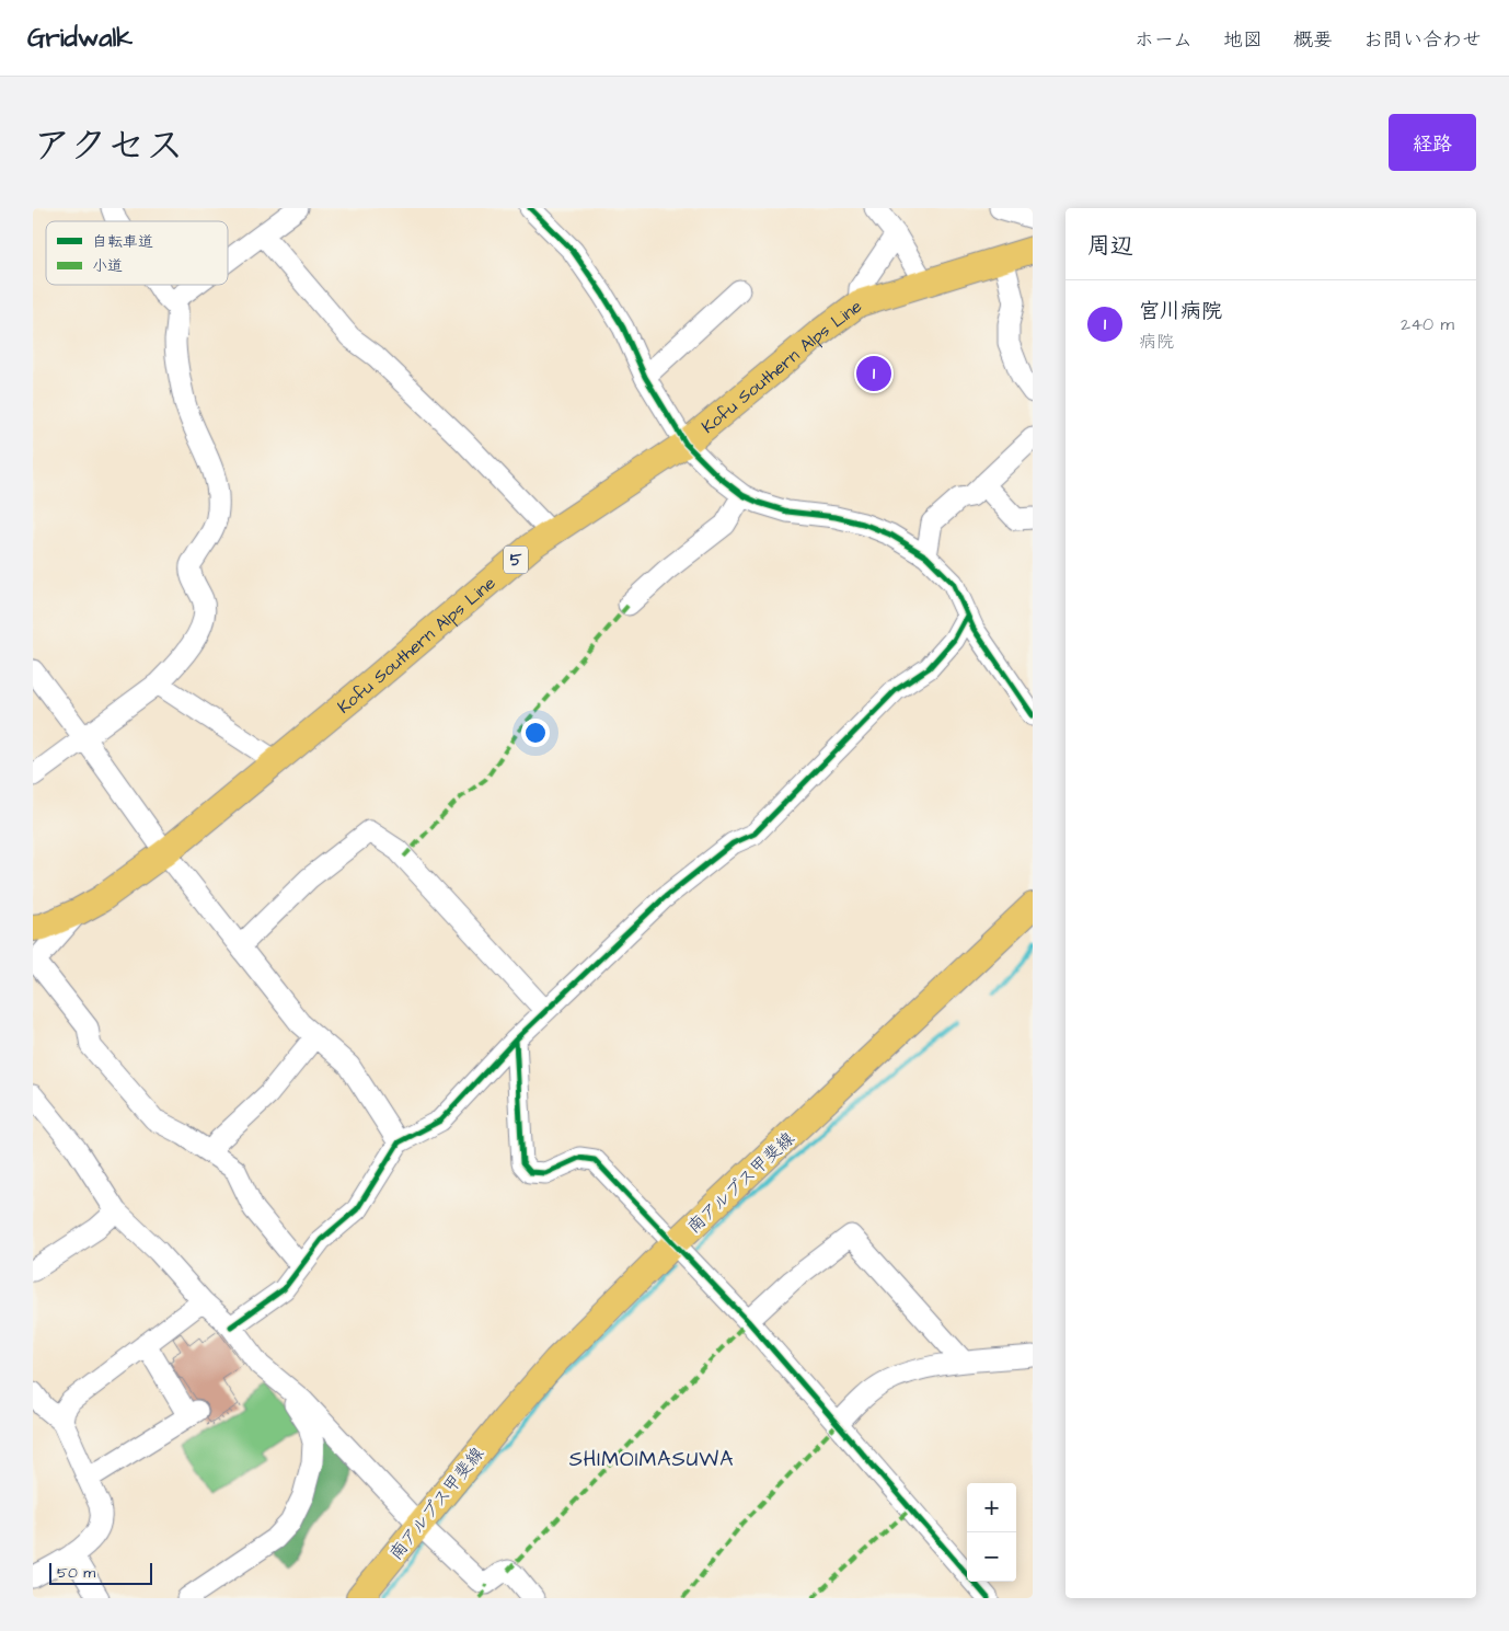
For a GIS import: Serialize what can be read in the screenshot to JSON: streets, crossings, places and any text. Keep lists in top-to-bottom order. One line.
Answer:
{"streets":{"main road":["Kofu Southern Alps Line","5","南アルプス甲斐線"]},"districts":["SHIMOIMASUWA"],"legend":["自転車道","小道"],"scale_bar":"50 m","page":{"header":"Gridwalk","nav":["ホーム","地図","概要","お問い合わせ"],"title":"アクセス","buttons":"経路","heading":"周辺","list":[{"mark":"1","name":"宮川病院","note":"病院","value":"240 m"}],"pins":"1","map_buttons":["+","−"],"scale":"50 m"}}
